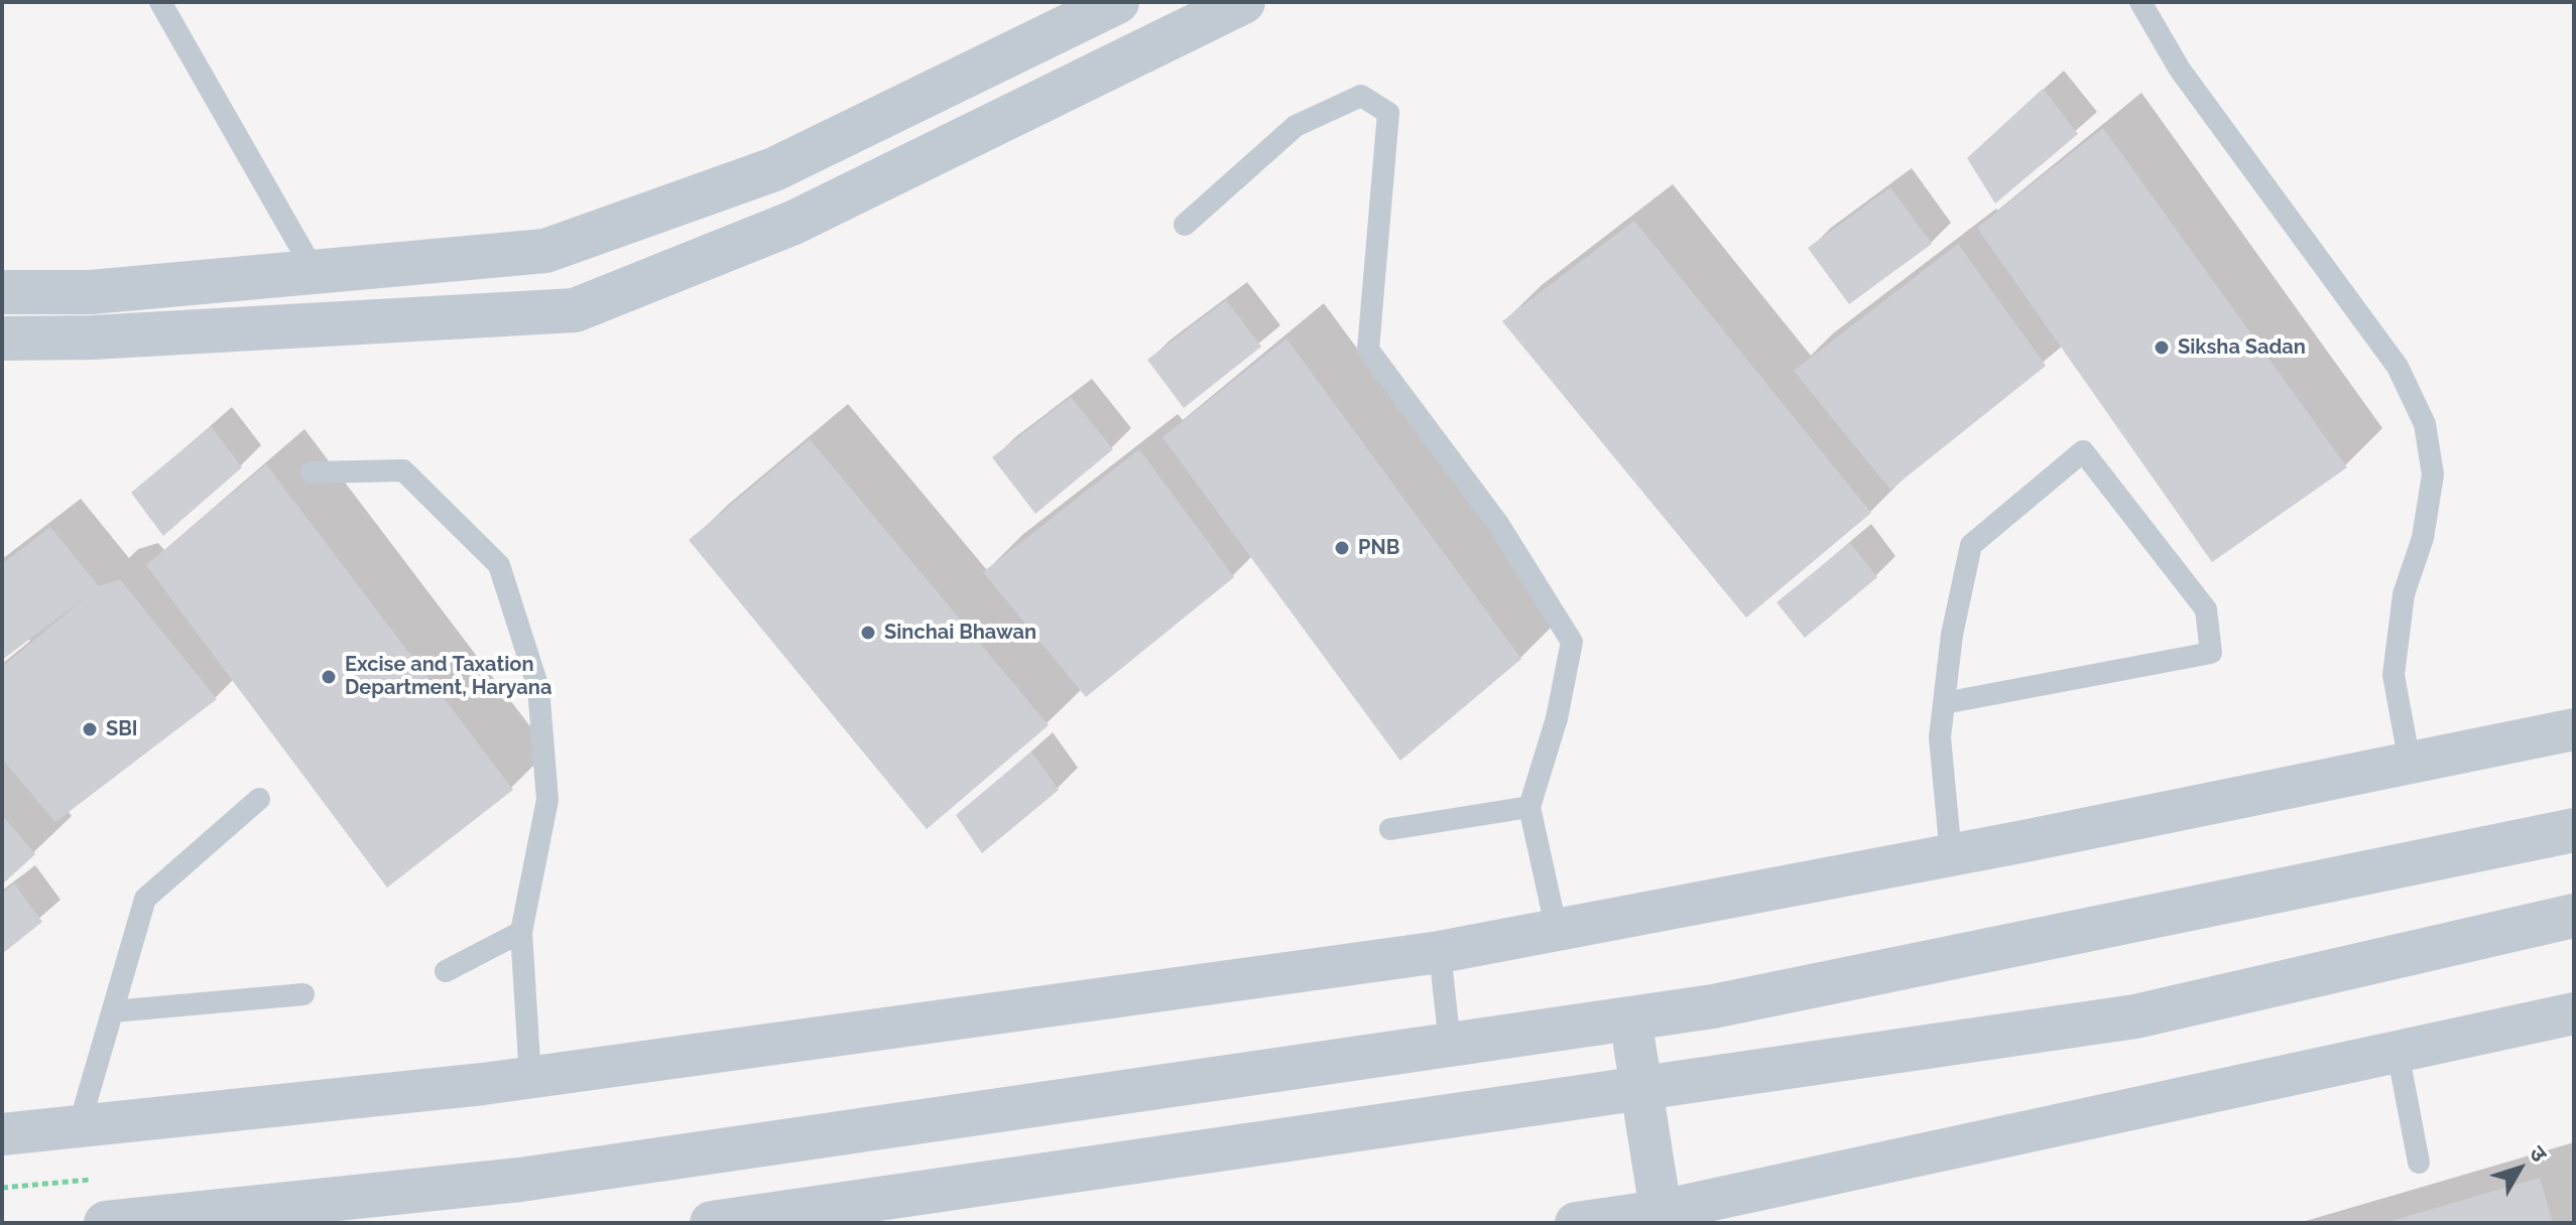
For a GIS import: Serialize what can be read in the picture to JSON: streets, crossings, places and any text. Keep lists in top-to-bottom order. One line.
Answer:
{"places":["Siksha Sadan","PNB","Sinchai Bhawan","Excise and Taxation Department, Haryana","SBI"],"north":"top right"}
